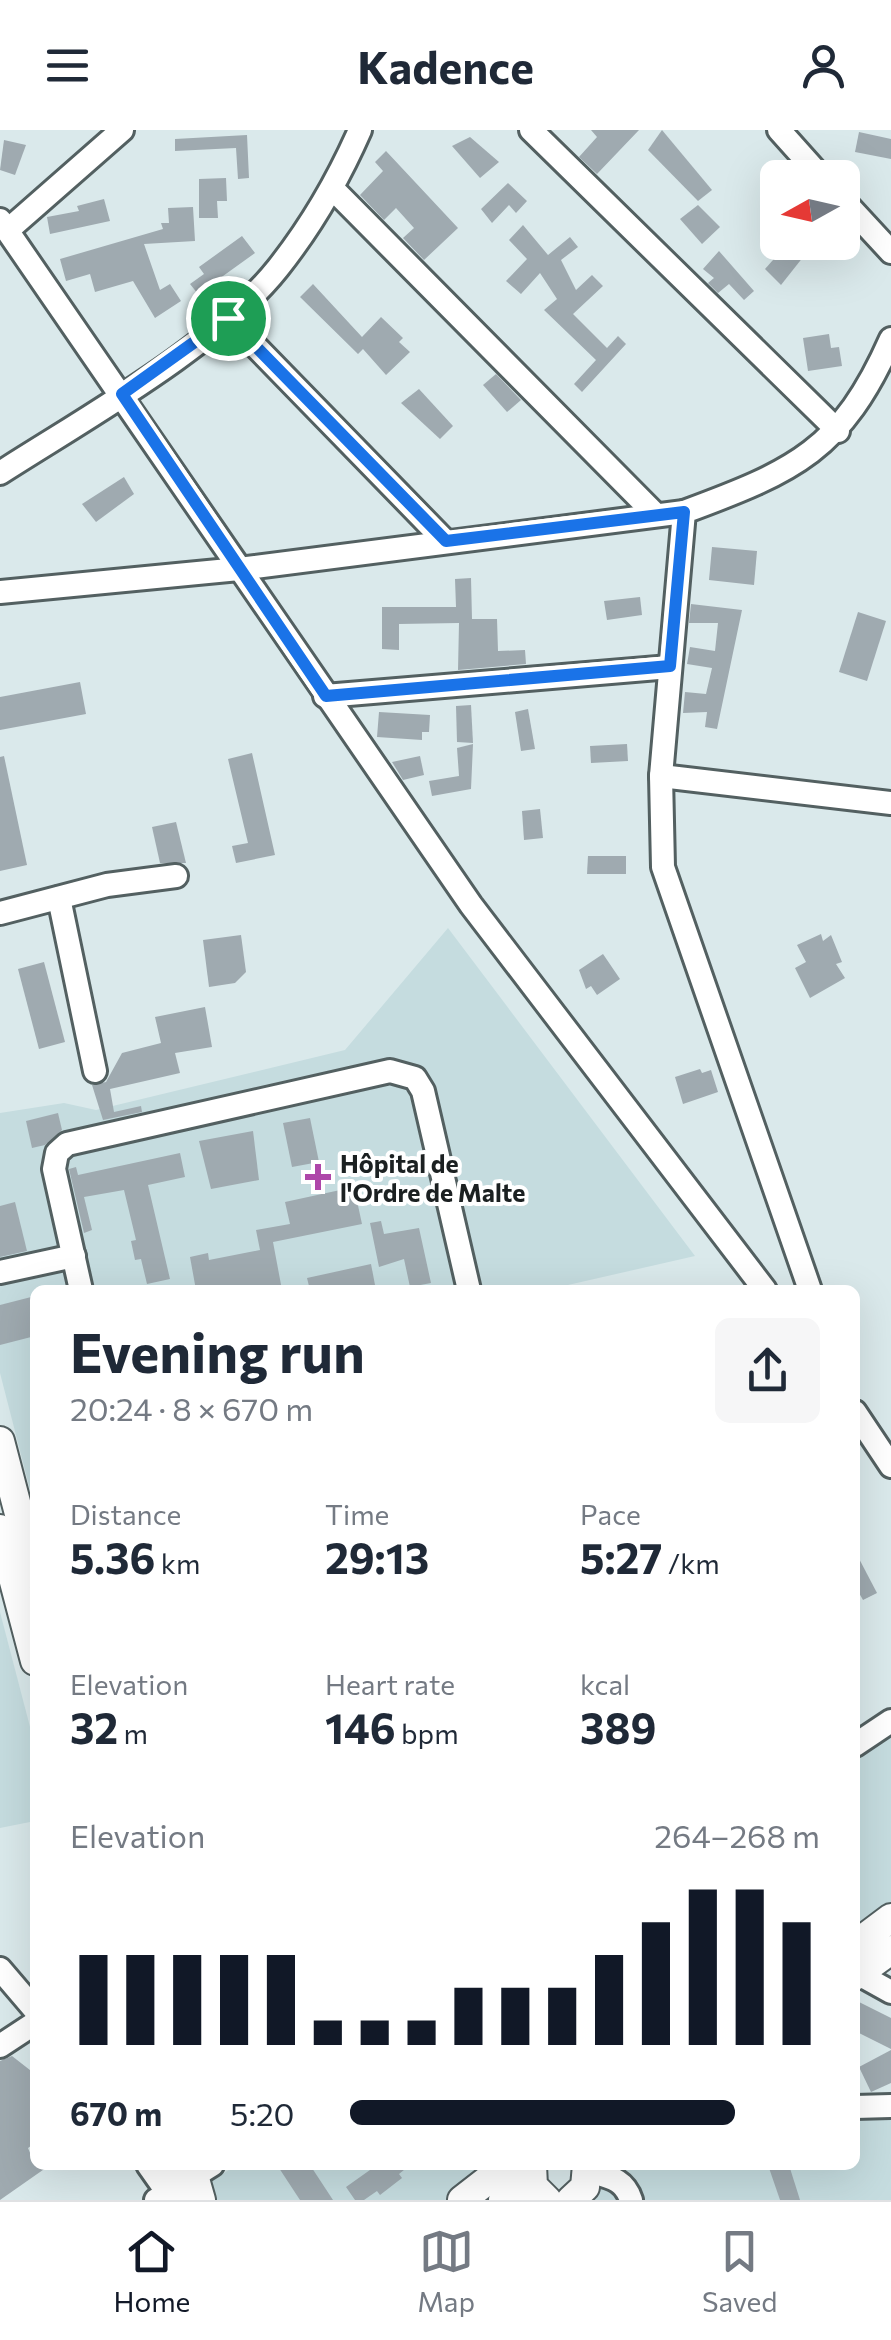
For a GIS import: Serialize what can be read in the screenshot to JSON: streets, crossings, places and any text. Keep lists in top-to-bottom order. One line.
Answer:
{"places":{"health":["Hôpital de l'Ordre de Malte"]},"north":"left","page":{"header":"Kadence","heading":["Evening run","20:24 · 8 × 670 m"],"stats":[["Distance","5.36 km"],["Time","29:13"],["Pace","5:27 /km"],["Elevation","32 m"],["Heart rate","146 bpm"],["kcal","389"]],"chart":["Elevation","264–268 m"],"list":[{"name":"670 m","note":"5:20"}],"tabs":["Home","Map","Saved"]}}
